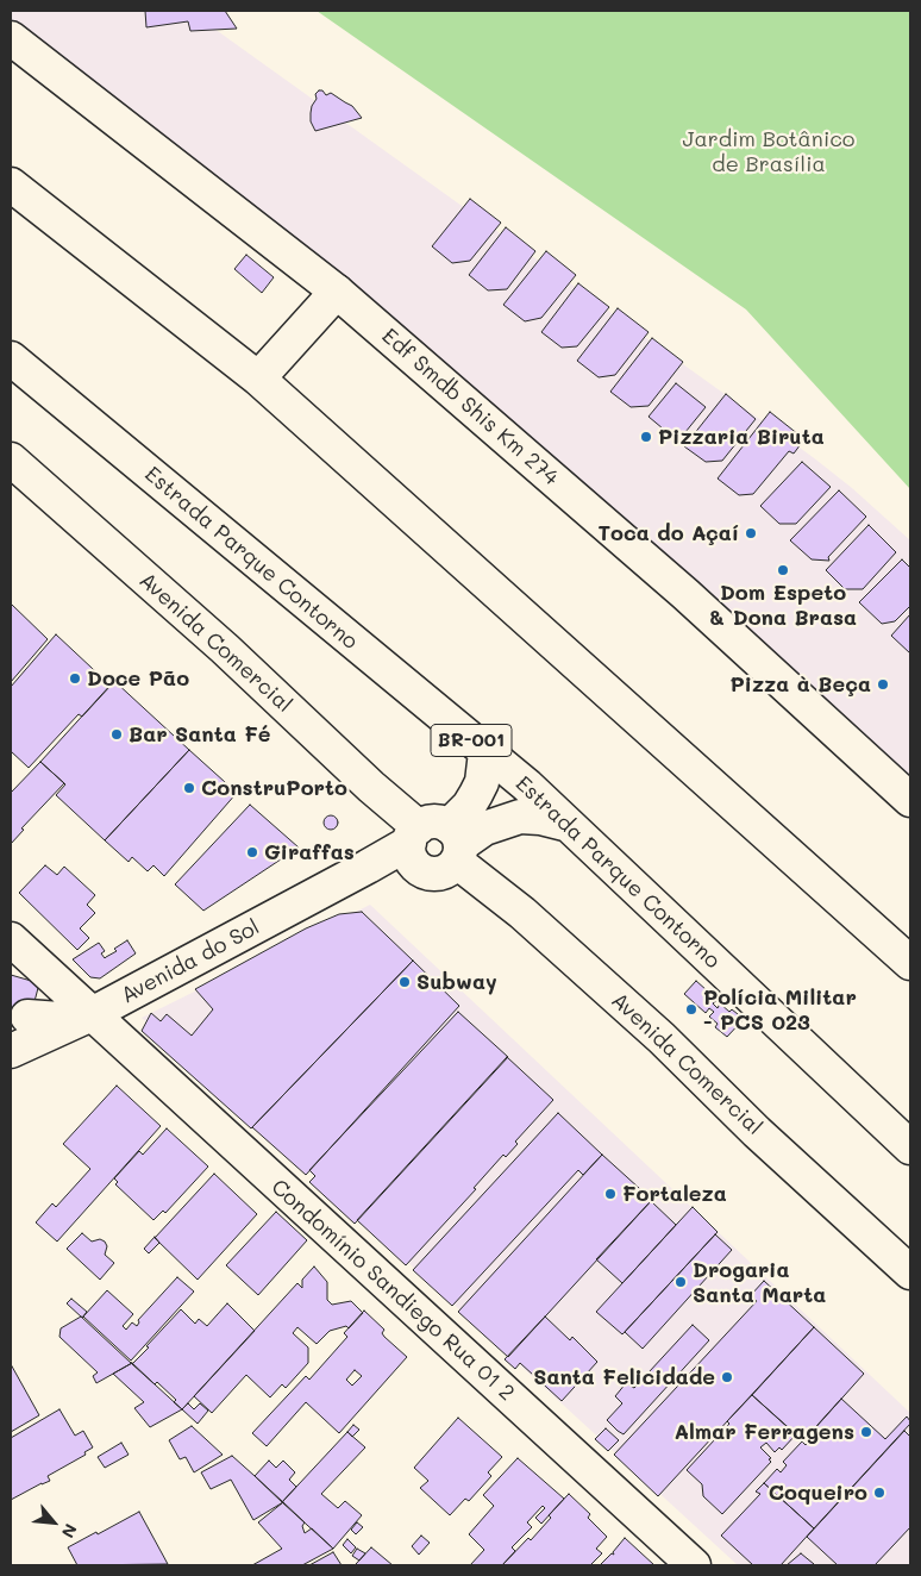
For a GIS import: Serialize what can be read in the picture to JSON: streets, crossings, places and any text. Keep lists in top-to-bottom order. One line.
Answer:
{"streets":{"main road":["Edf Smdb Shis Km 274","Estrada Parque Contorno","Avenida Comercial","BR-001","Avenida do Sol","Condomínio Sandiego Rua 01 2"]},"crossings":[["Avenida Comercial","Avenida do Sol"],["Avenida do Sol","Condomínio Sandiego Rua 01 2"]],"parks":["Jardim Botânico de Brasília"],"places":["Pizzaria Biruta","Toca do Açaí","Dom Espeto & Dona Brasa","Doce Pão","Pizza à Beça","Bar Santa Fé","ConstruPorto","Giraffas","Subway","Polícia Militar - PCS 023","Fortaleza","Drogaria Santa Marta","Santa Felicidade","Almar Ferragens","Coqueiro"],"north":"bottom right"}
